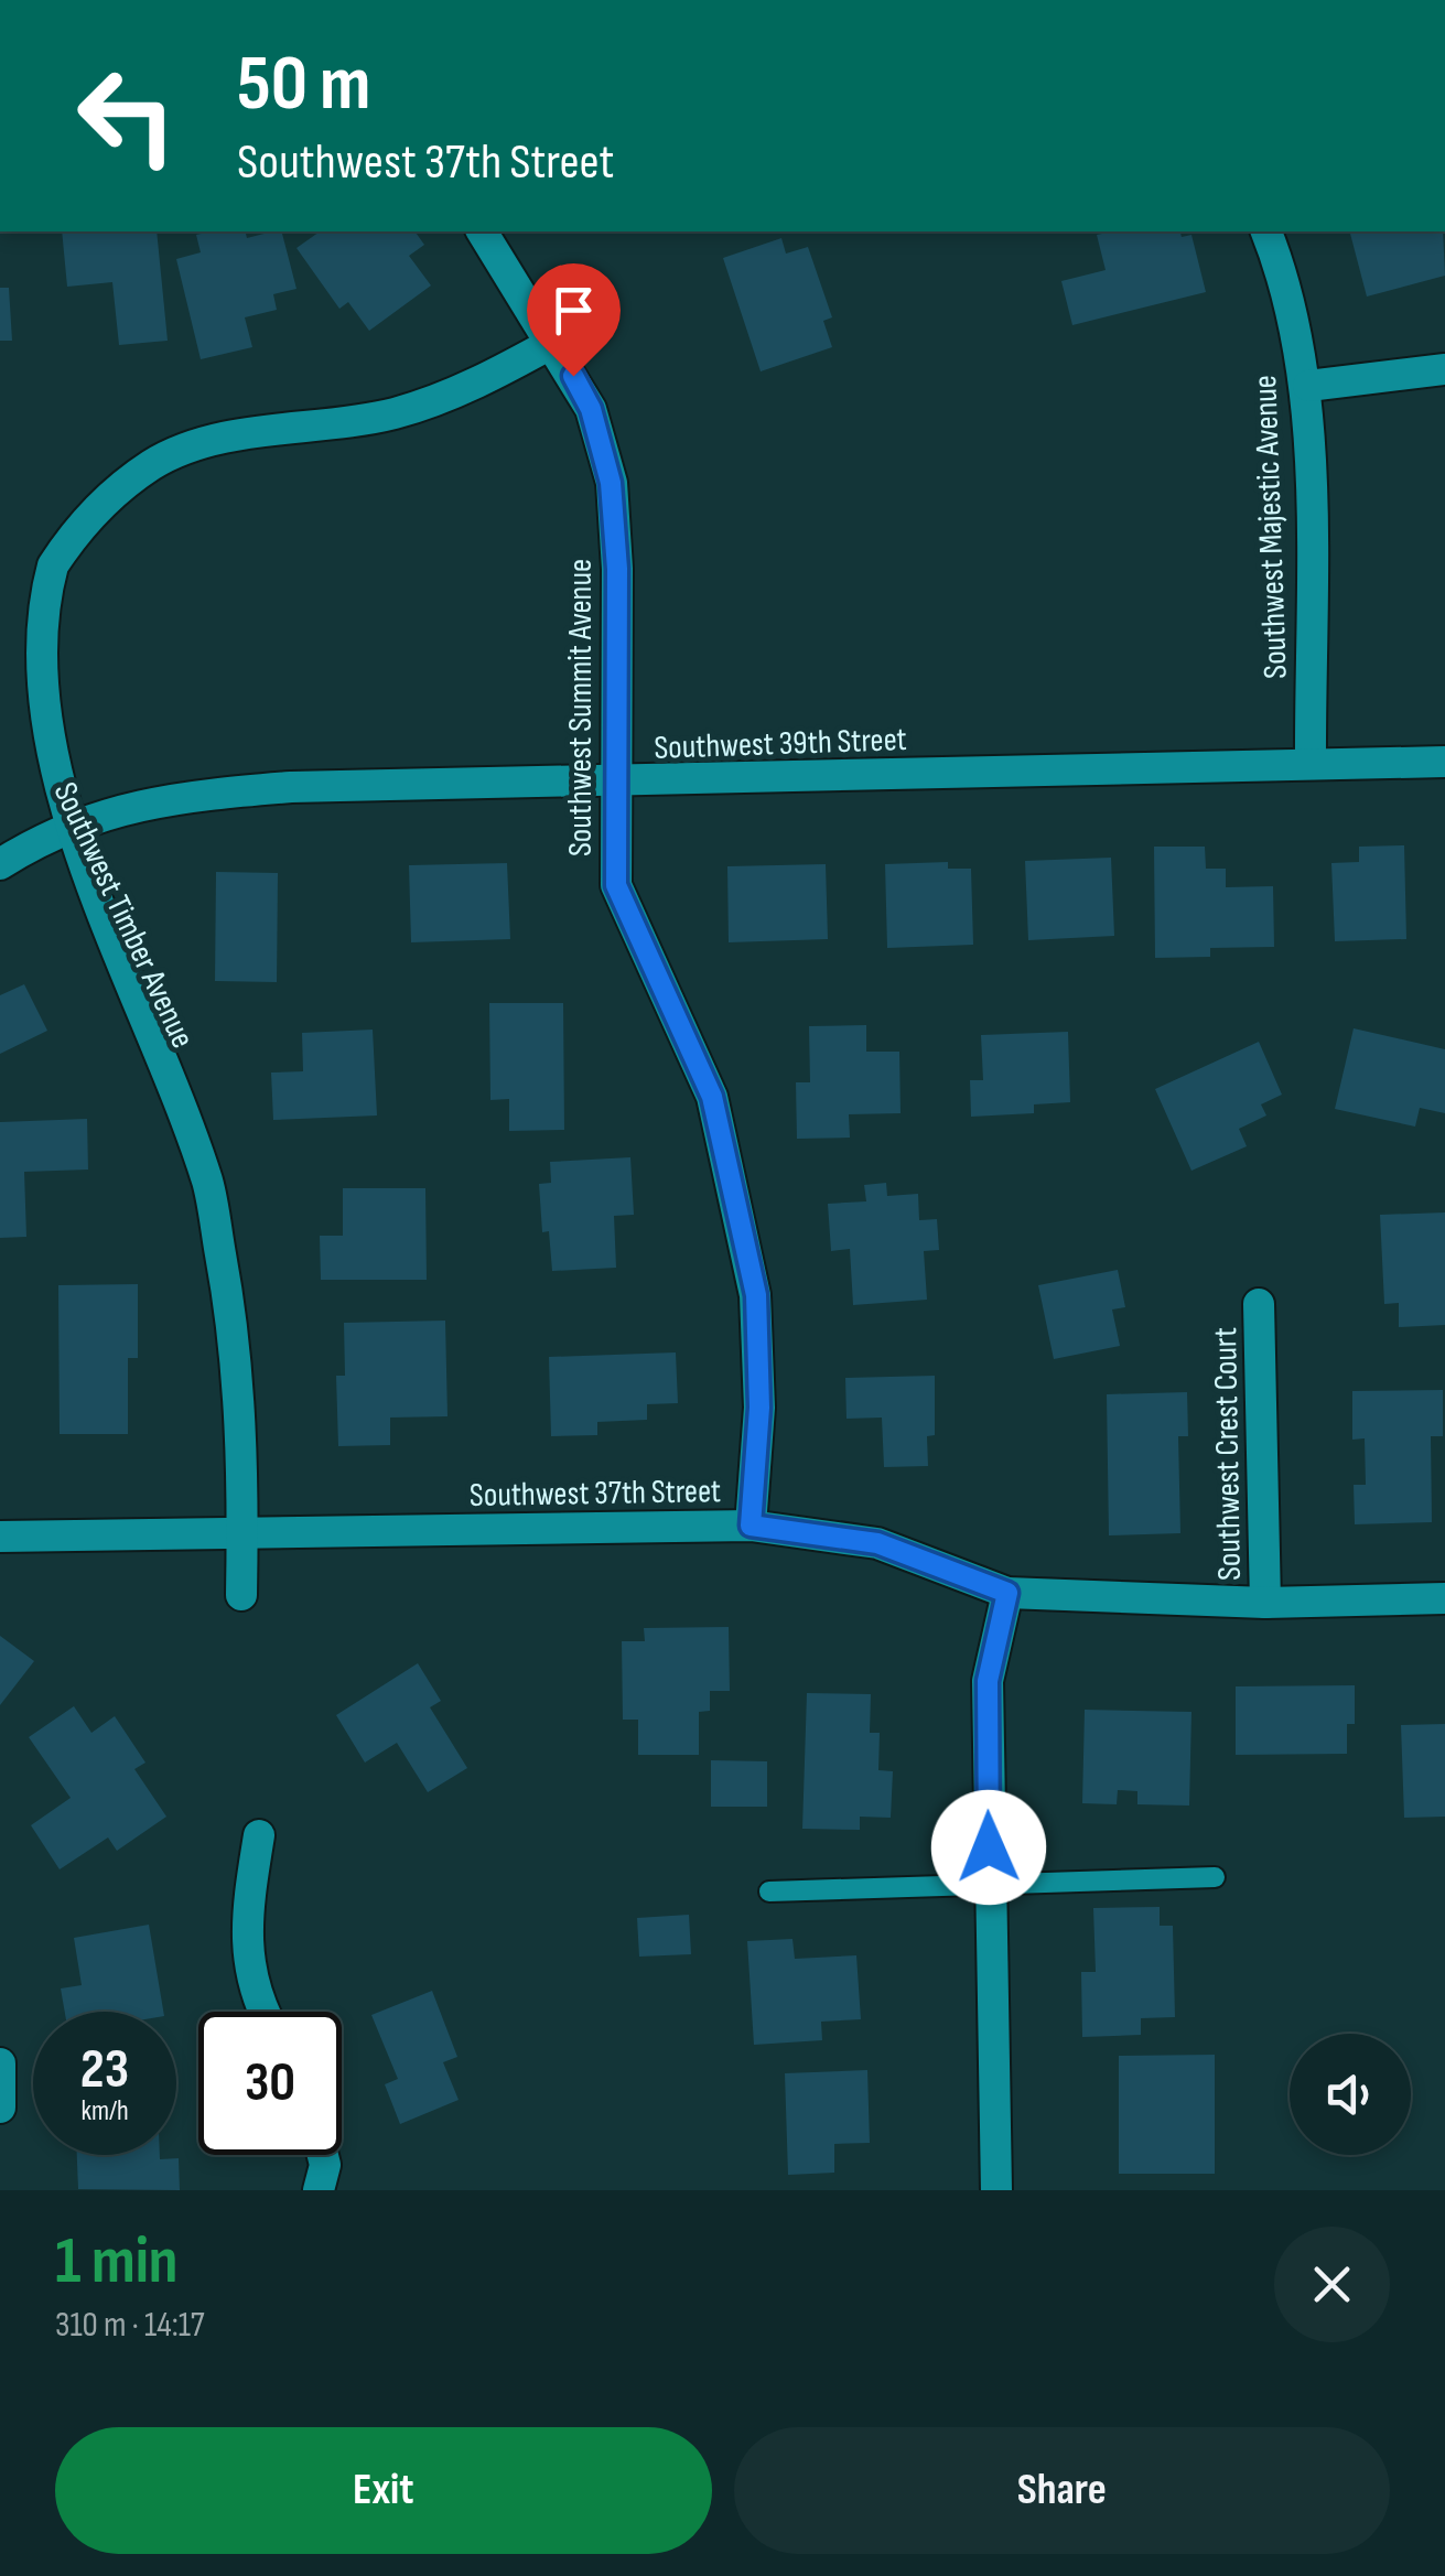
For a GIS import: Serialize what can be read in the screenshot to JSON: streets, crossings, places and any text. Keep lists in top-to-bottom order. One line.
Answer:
{"streets":{"street":["Southwest Majestic Avenue","Southwest Summit Avenue","Southwest 39th Street","Southwest Timber Avenue","Southwest Crest Court","Southwest 37th Street"]},"crossings":[["Southwest Majestic Avenue","Southwest 39th Street"],["Southwest Summit Avenue","Southwest 39th Street"],["Southwest Summit Avenue","Southwest 37th Street"],["Southwest 39th Street","Southwest Timber Avenue"],["Southwest Timber Avenue","Southwest 37th Street"],["Southwest Crest Court","Southwest 37th Street"]],"page":{"turn":["50 m","Southwest 37th Street"],"speed":"23 km/h","limit":"30","heading":["1 min","310 m · 14:17"],"buttons":["Exit","Share"]}}
